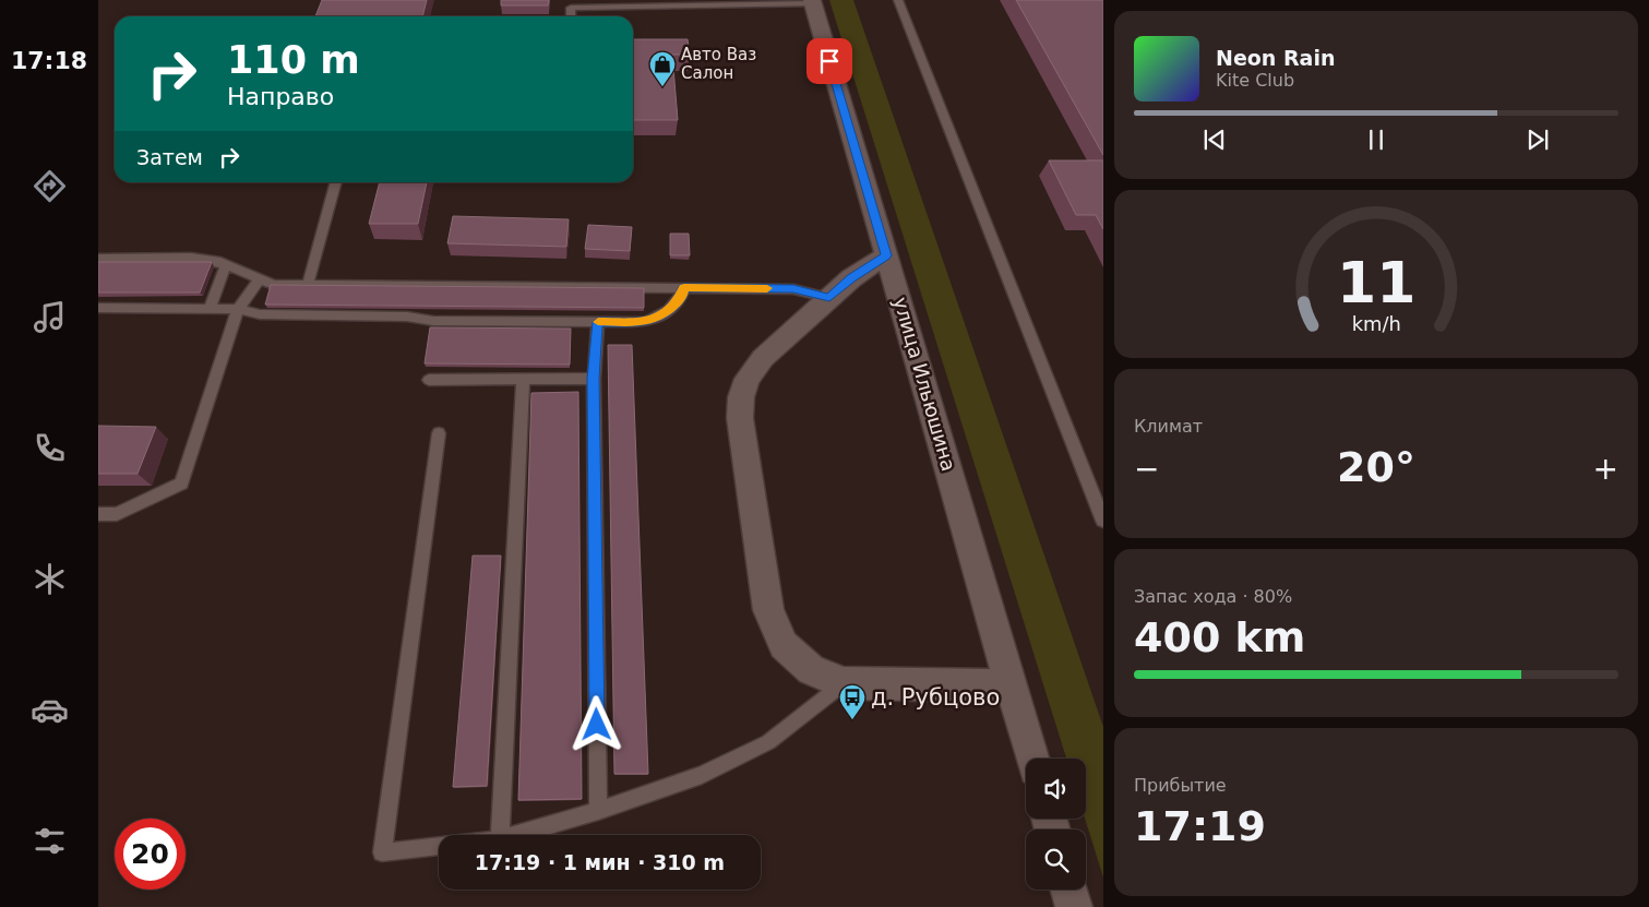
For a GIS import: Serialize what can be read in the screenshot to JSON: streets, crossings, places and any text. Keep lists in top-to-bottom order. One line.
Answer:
{"streets":{"street":["улица Ильюшина"]},"places":{"shop":["Авто Ваз Салон"],"bus stop":["д. Рубцово"]},"page":{"tabs":"17:18","turn":["110 m","Направо"],"song":["Neon Rain","Kite Club"],"then":"Затем","tile":["Климат",["Запас хода · 80%","400 km"],["Прибытие","17:19"]],"heat":["−","20°","+"],"limit":"20","trip":"17:19 · 1 мин · 310 m","gauge":["11","km/h"]}}
